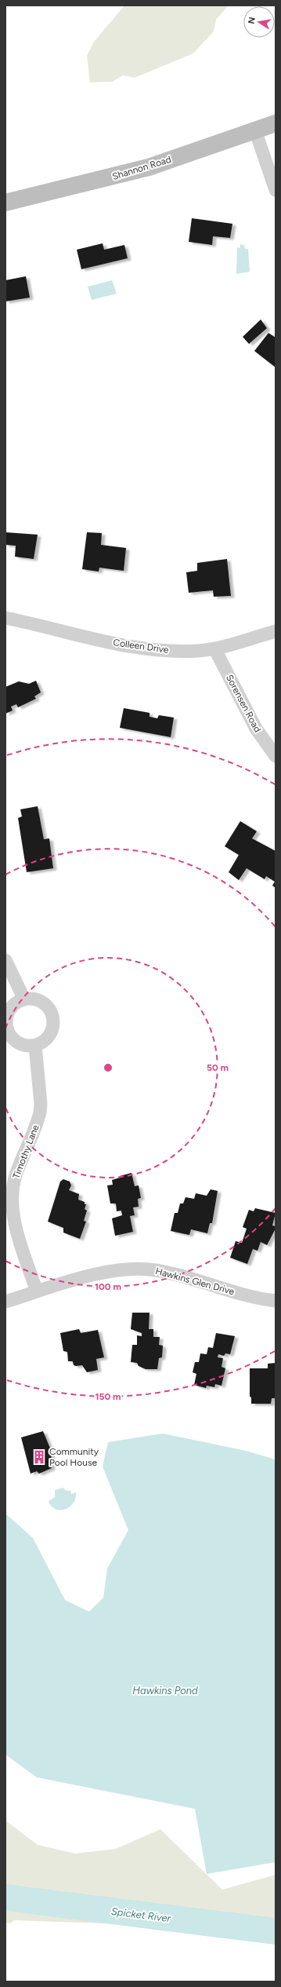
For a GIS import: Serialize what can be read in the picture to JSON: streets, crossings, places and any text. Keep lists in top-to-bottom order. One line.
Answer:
{"streets":{"street":["Shannon Road","Colleen Drive","Sorensen Road","Timothy Lane","Hawkins Glen Drive"]},"crossings":[["Colleen Drive","Sorensen Road"],["Timothy Lane","Hawkins Glen Drive"]],"water":["Hawkins Pond","Spicket River"],"places":{"building":["Community Pool House"]},"north":"left","rings":["50 m","100 m","150 m"]}
